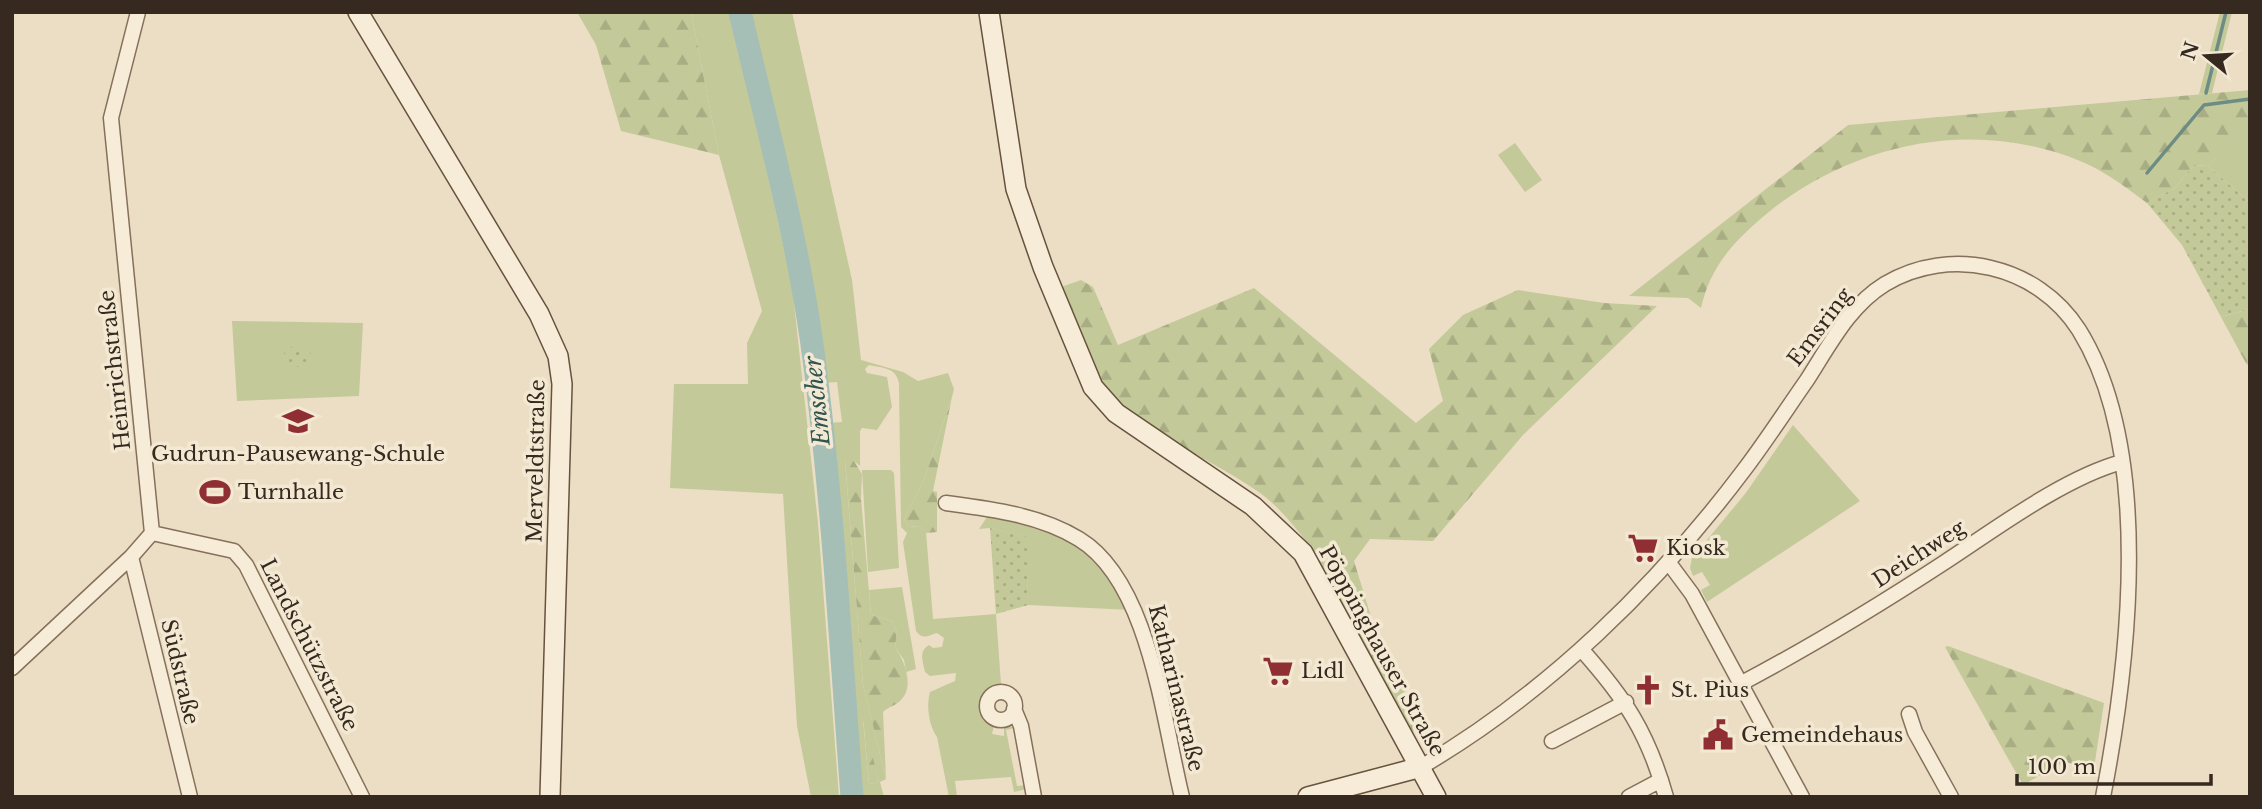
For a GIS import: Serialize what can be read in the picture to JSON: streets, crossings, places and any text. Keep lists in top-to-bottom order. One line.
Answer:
{"streets":{"main road":["Merveldtstraße","Pöppinghauser Straße"],"street":["Emsring","Heinrichstraße","Deichweg","Landschützstraße","Südstraße","Katharinastraße"]},"crossings":[["Emsring","Deichweg"],["Emsring","Pöppinghauser Straße"],["Heinrichstraße","Landschützstraße"]],"water":["Emscher"],"places":{"school or university":["Gudrun-Pausewang-Schule"],"sports":["Turnhalle"],"supermarket":["Kiosk","Lidl"],"church":["St. Pius"],"public building":["Gemeindehaus"]},"scale_bar":"100 m","north":"left"}
